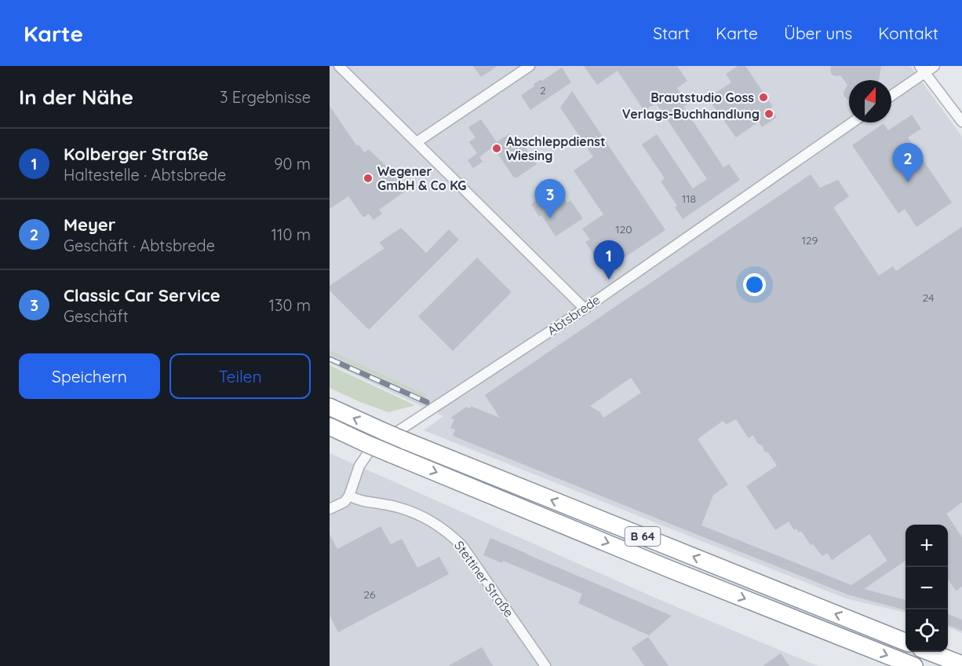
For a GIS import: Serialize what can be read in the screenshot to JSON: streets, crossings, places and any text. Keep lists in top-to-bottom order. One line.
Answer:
{"streets":{"highway":["B 64"],"street":["Abtsbrede","Stettiner Straße"]},"crossings":[["Abtsbrede","Stettiner Straße"]],"places":["Brautstudio Goss","Verlags-Buchhandlung","Abschleppdienst Wiesing","Wegener GmbH & Co KG"],"house_numbers":["2","118","120","129","24","26"],"north":"top","page":{"header":"Karte","nav":["Start","Karte","Über uns","Kontakt"],"heading":["In der Nähe","3 Ergebnisse"],"list":[{"mark":"1","name":"Kolberger Straße","note":"Haltestelle · Abtsbrede","value":"90 m"},{"mark":"2","name":"Meyer","note":"Geschäft · Abtsbrede","value":"110 m"},{"mark":"3","name":"Classic Car Service","note":"Geschäft","value":"130 m"}],"pins":["2","3","1"],"buttons":["Speichern","Teilen"],"map_buttons":["+","−"]}}
